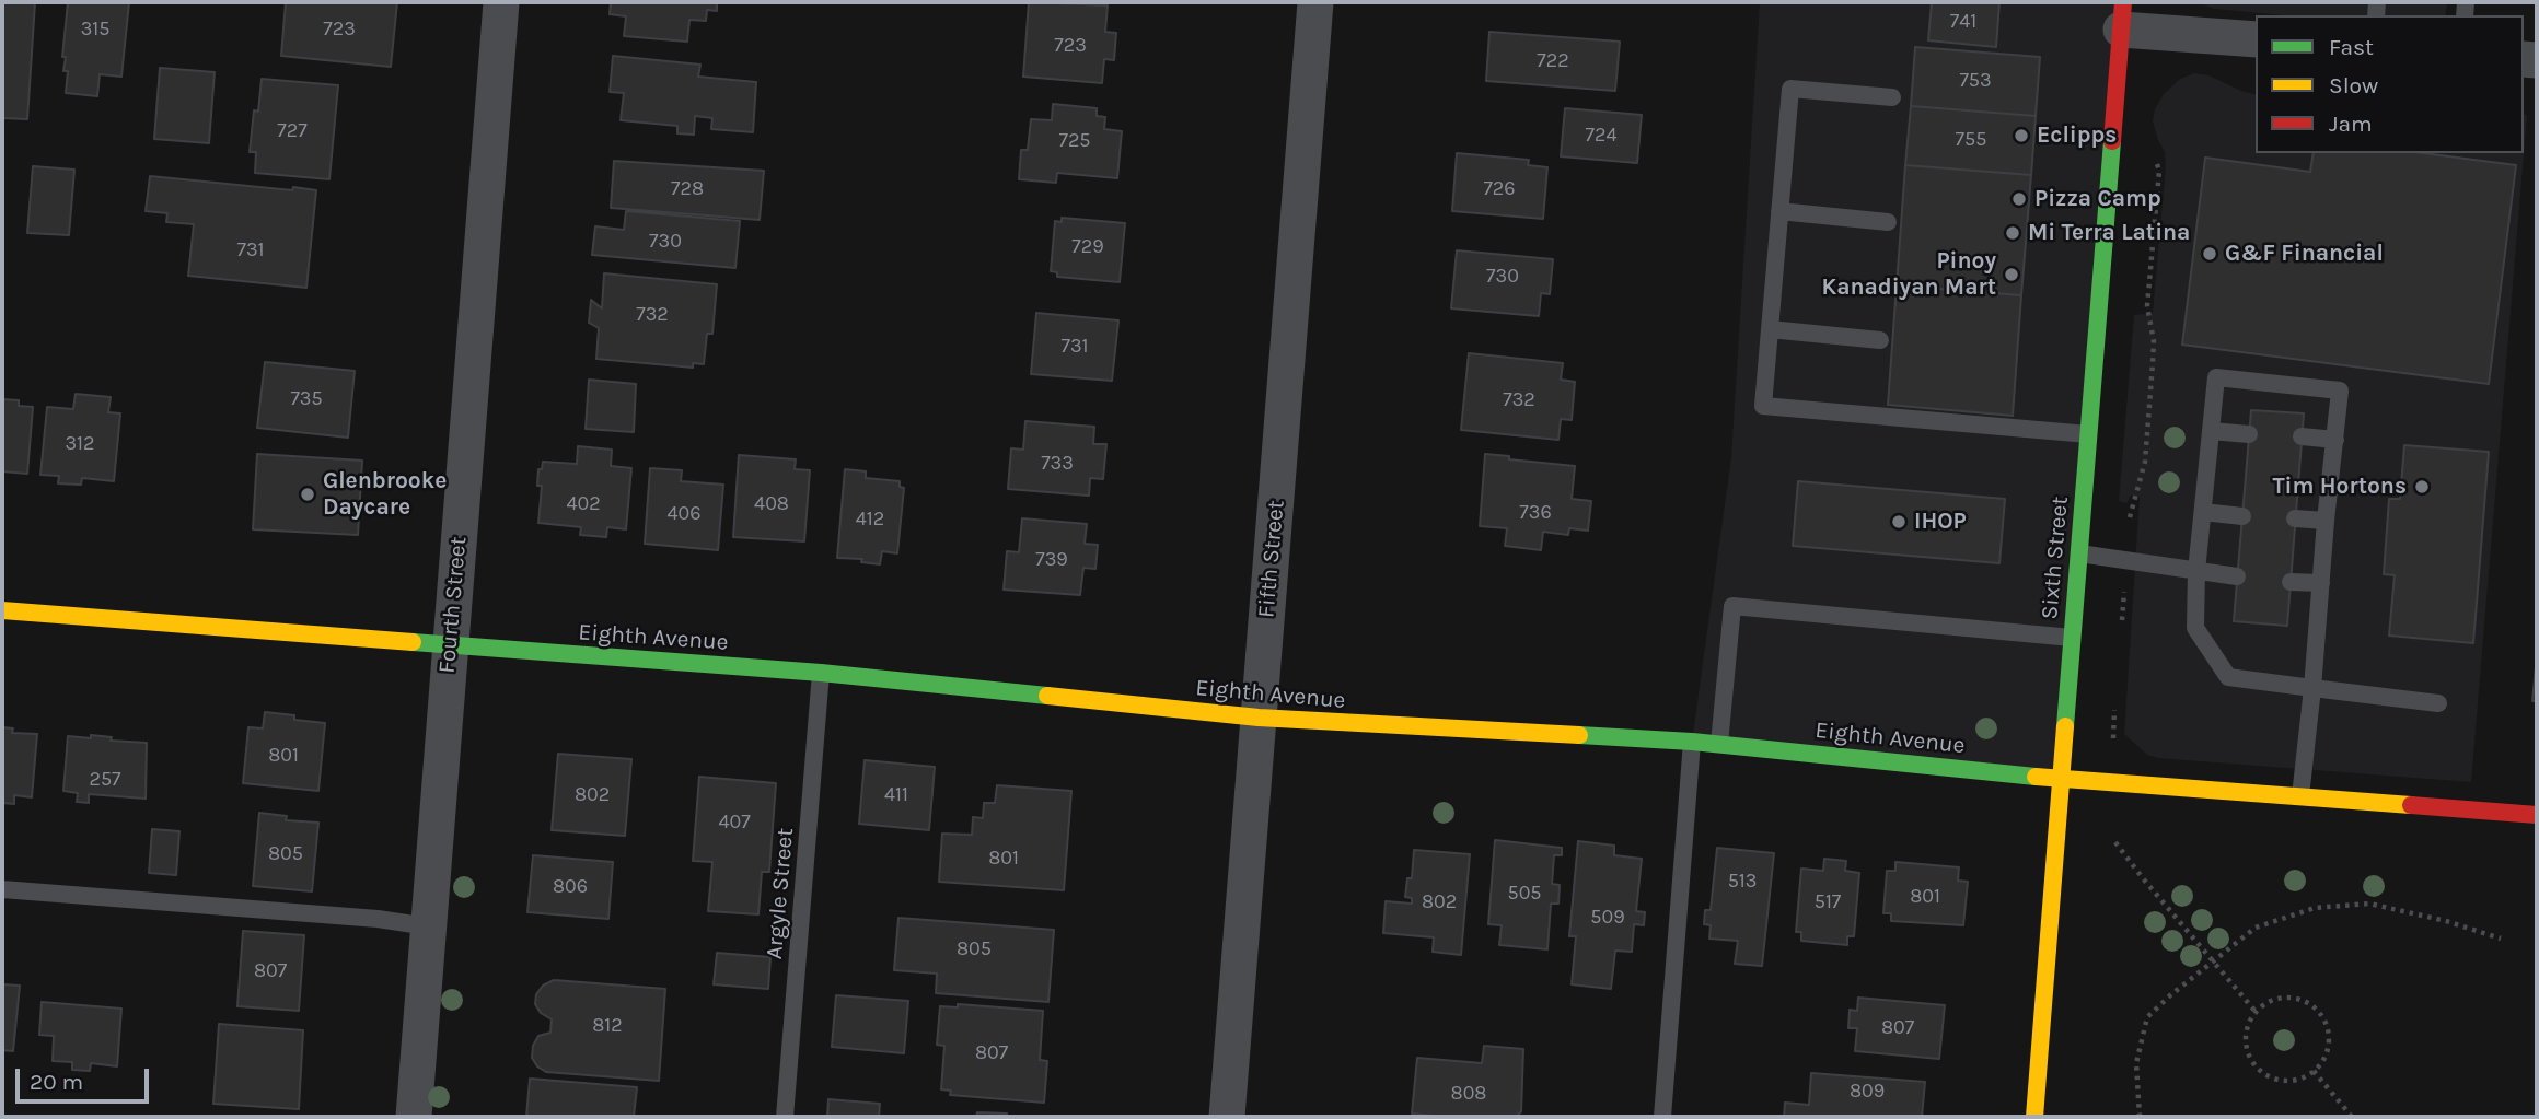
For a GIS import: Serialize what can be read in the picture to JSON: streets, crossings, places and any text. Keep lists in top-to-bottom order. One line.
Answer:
{"streets":{"street":["Sixth Street","Fifth Street","Fourth Street","Eighth Avenue"],"lane":["Argyle Street"]},"crossings":[["Sixth Street","Eighth Avenue"],["Fifth Street","Eighth Avenue"],["Fourth Street","Eighth Avenue"],["Eighth Avenue","Argyle Street"]],"places":["Eclipps","Pizza Camp","Mi Terra Latina","G&F Financial","Pinoy Kanadiyan Mart","Tim Hortons","Glenbrooke Daycare","IHOP"],"house_numbers":["741","315","723","723","722","753","727","724","755","725","728","726","730","729","731","730","732","731","735","732","312","733","402","408","736","406","412","739","801","257","802","411","407","805","801","513","806","505","801","802","517","509","805","807","812","807","807","809","808"],"legend":["Fast","Slow","Jam"],"scale_bar":"20 m"}
